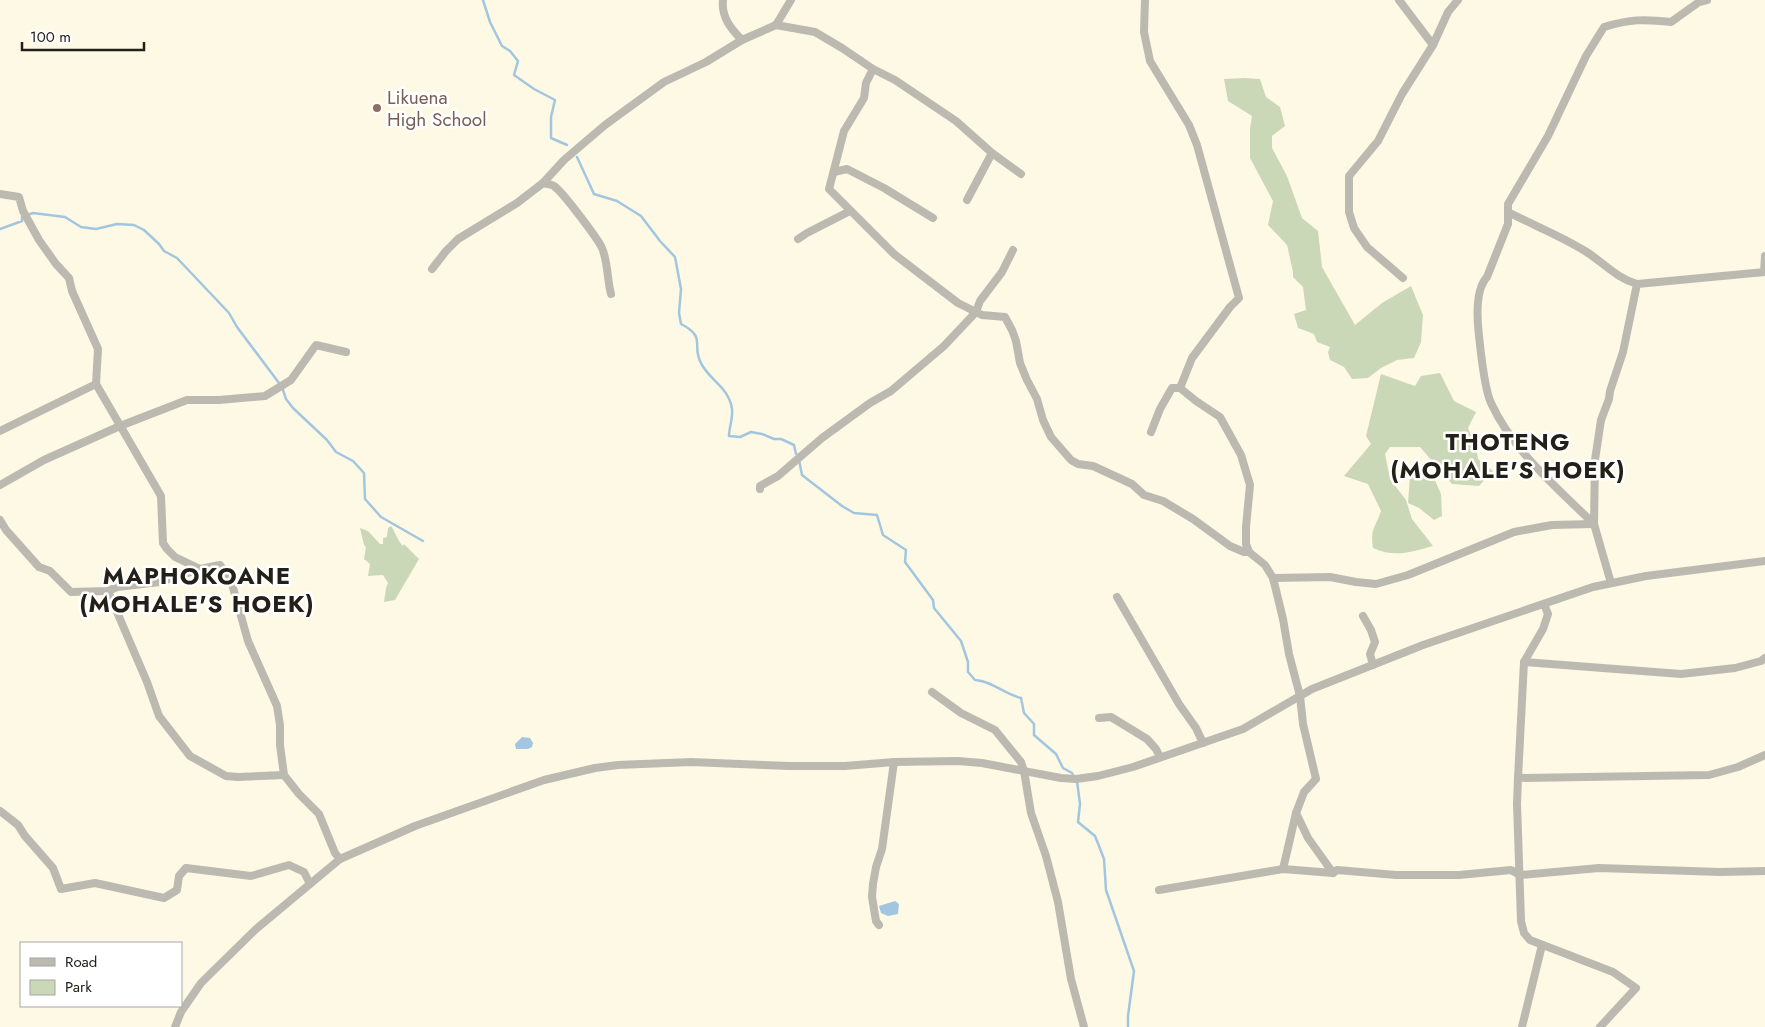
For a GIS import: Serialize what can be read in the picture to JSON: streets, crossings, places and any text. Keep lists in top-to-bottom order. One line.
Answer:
{"districts":["THOTENG (MOHALE'S HOEK)","MAPHOKOANE (MOHALE'S HOEK)"],"places":["Likuena High School"],"legend":["Road","Park"],"scale_bar":"100 m"}
